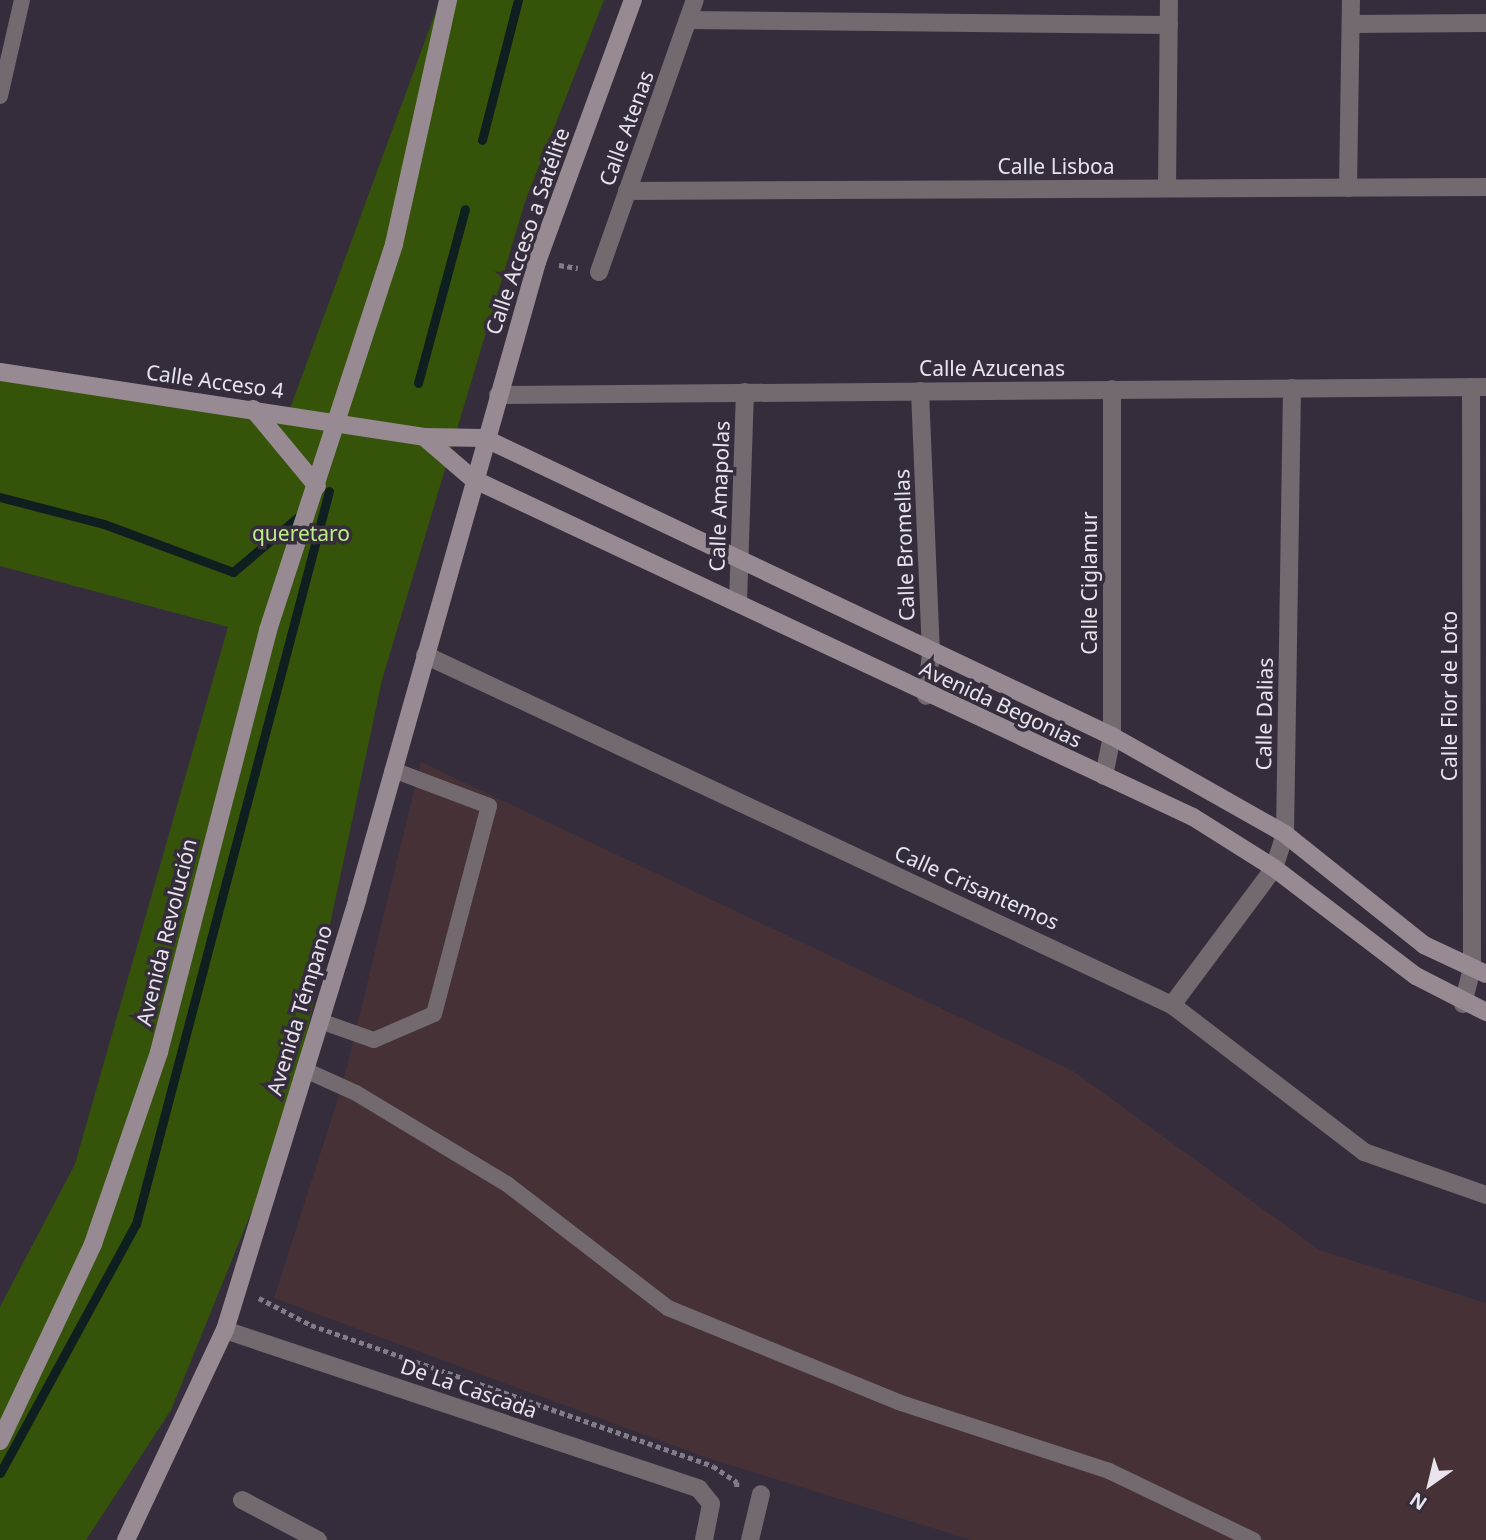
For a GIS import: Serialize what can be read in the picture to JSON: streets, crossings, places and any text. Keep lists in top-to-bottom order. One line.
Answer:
{"streets":{"main road":["Calle Acceso a Satélite","Calle Acceso 4","Avenida Begonias","Avenida Revolución","Avenida Témpano"],"street":["Calle Atenas","Calle Lisboa","Calle Azucenas","Calle Amapolas","Calle Bromellas","Calle Ciglamur","Calle Flor de Loto","Calle Dalias","Calle Crisantemos","De La Cascada"]},"crossings":[["Calle Atenas","Calle Lisboa"],["Calle Acceso a Satélite","Calle Azucenas"],["Calle Acceso a Satélite","Calle Acceso 4"],["Calle Acceso a Satélite","Avenida Begonias"],["Calle Acceso a Satélite","Avenida Témpano"],["Calle Azucenas","Calle Amapolas"],["Calle Azucenas","Calle Bromellas"],["Calle Azucenas","Calle Ciglamur"],["Calle Azucenas","Calle Flor de Loto"],["Calle Azucenas","Calle Dalias"],["Calle Acceso 4","Avenida Begonias"],["Calle Acceso 4","Avenida Revolución"],["Calle Amapolas","Avenida Begonias"],["Calle Bromellas","Avenida Begonias"],["Calle Ciglamur","Avenida Begonias"],["Calle Flor de Loto","Avenida Begonias"],["Avenida Begonias","Calle Dalias"],["Avenida Begonias","Avenida Témpano"],["Calle Dalias","Calle Crisantemos"],["Calle Crisantemos","Avenida Témpano"],["Avenida Témpano","De La Cascada"]],"parks":["queretaro"],"north":"bottom left"}
